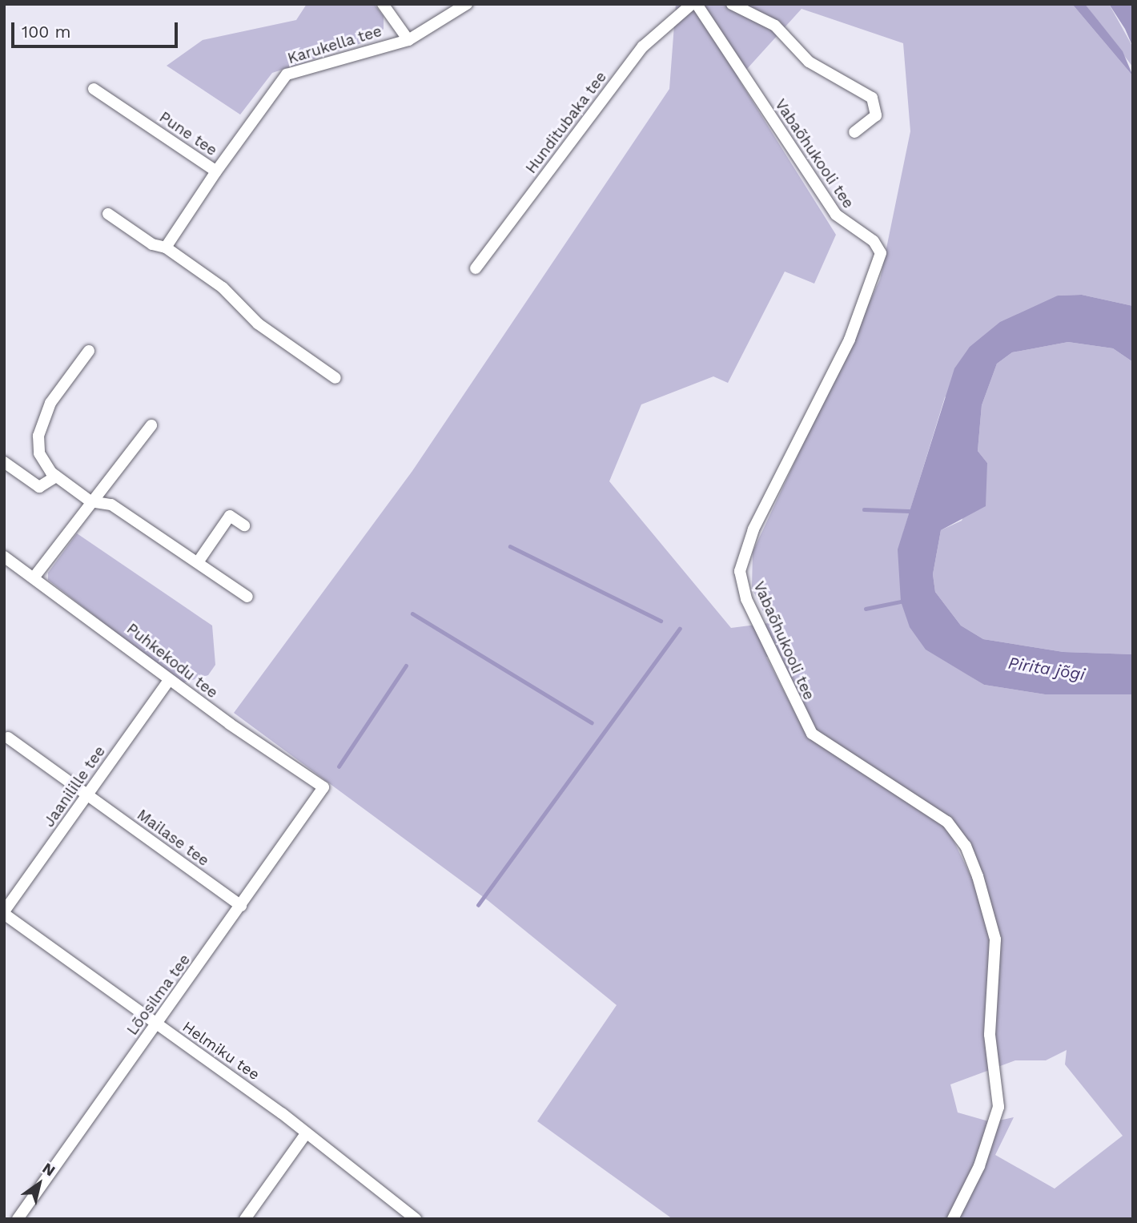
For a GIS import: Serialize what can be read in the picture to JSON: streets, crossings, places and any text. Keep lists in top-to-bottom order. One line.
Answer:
{"streets":{"street":["Karukella tee","Hunditubaka tee","Pune tee","Vabaõhukooli tee","Puhkekodu tee","Jaanilille tee","Mailase tee","Lõosilma tee","Helmiku tee"]},"crossings":[["Karukella tee","Pune tee"],["Puhkekodu tee","Jaanilille tee"],["Puhkekodu tee","Lõosilma tee"],["Jaanilille tee","Mailase tee"],["Jaanilille tee","Helmiku tee"],["Mailase tee","Lõosilma tee"],["Lõosilma tee","Helmiku tee"]],"water":["Pirita jõgi"],"scale_bar":"100 m","north":"top right"}
